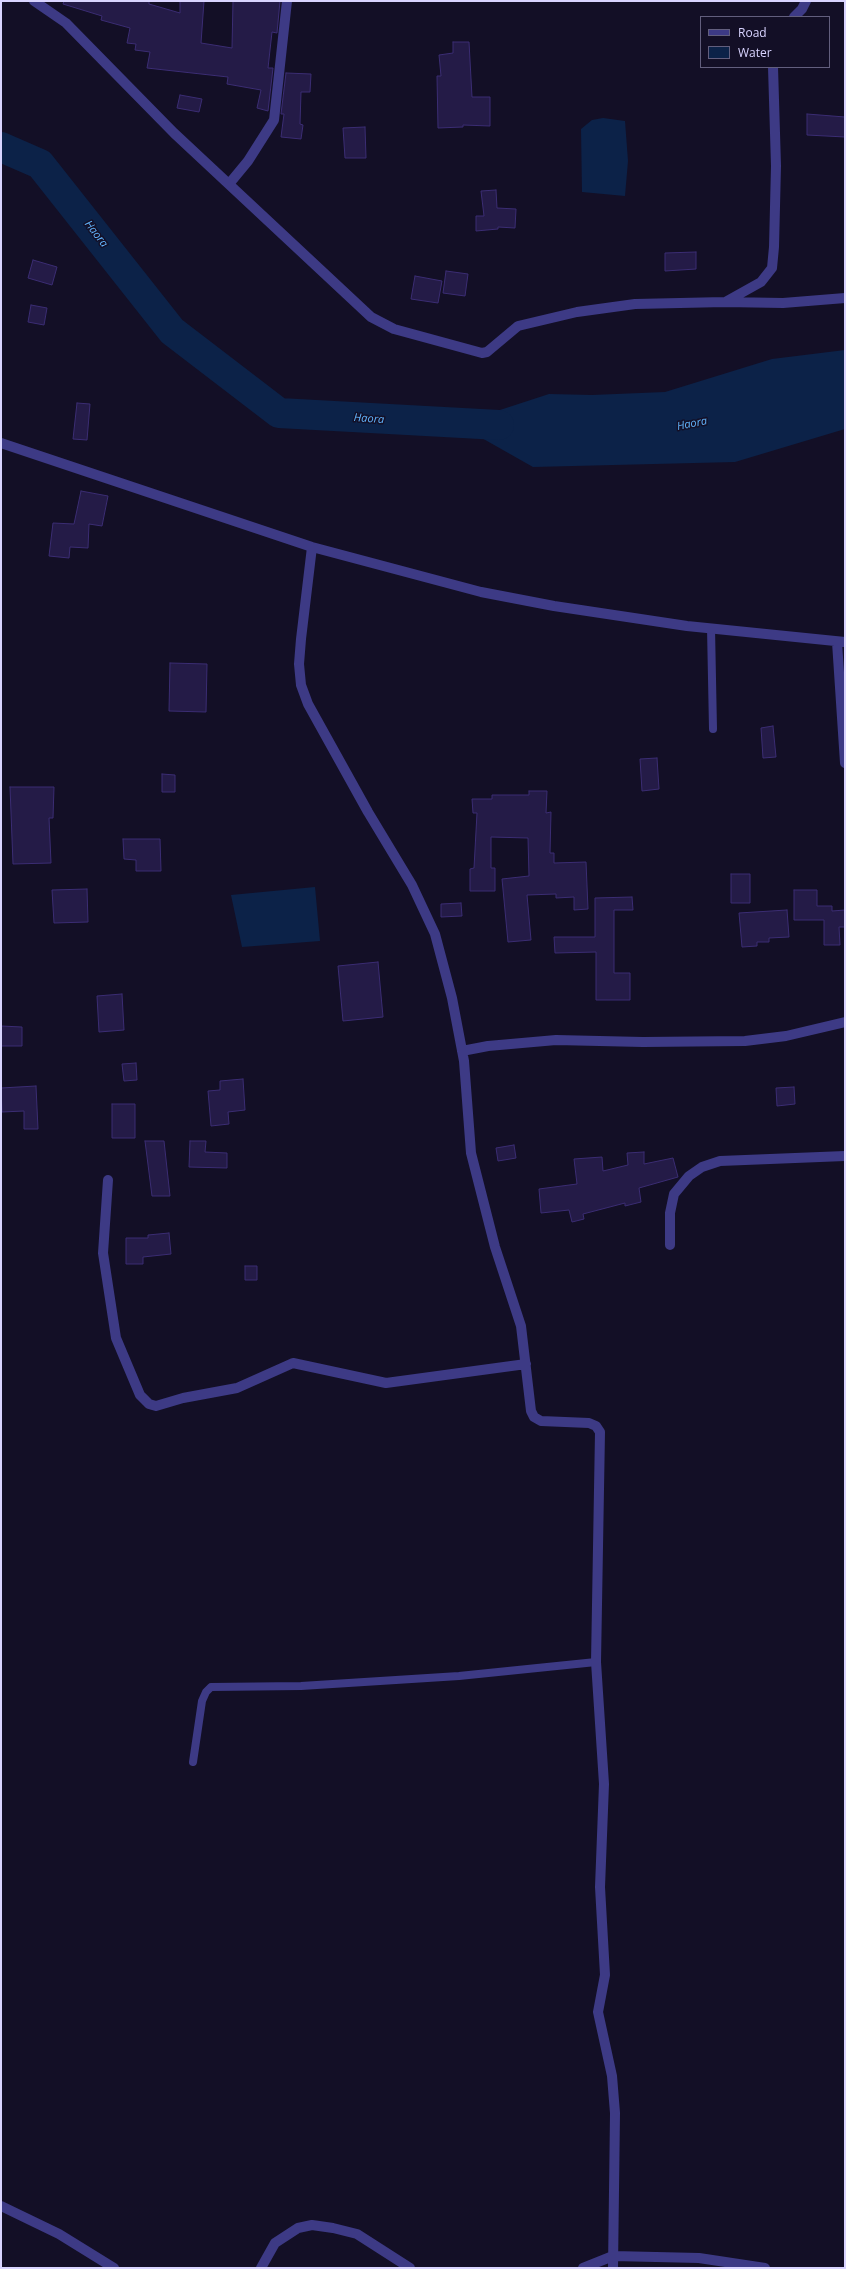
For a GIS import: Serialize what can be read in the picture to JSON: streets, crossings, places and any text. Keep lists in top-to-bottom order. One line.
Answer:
{"water":["Haora"],"legend":["Road","Water"]}
